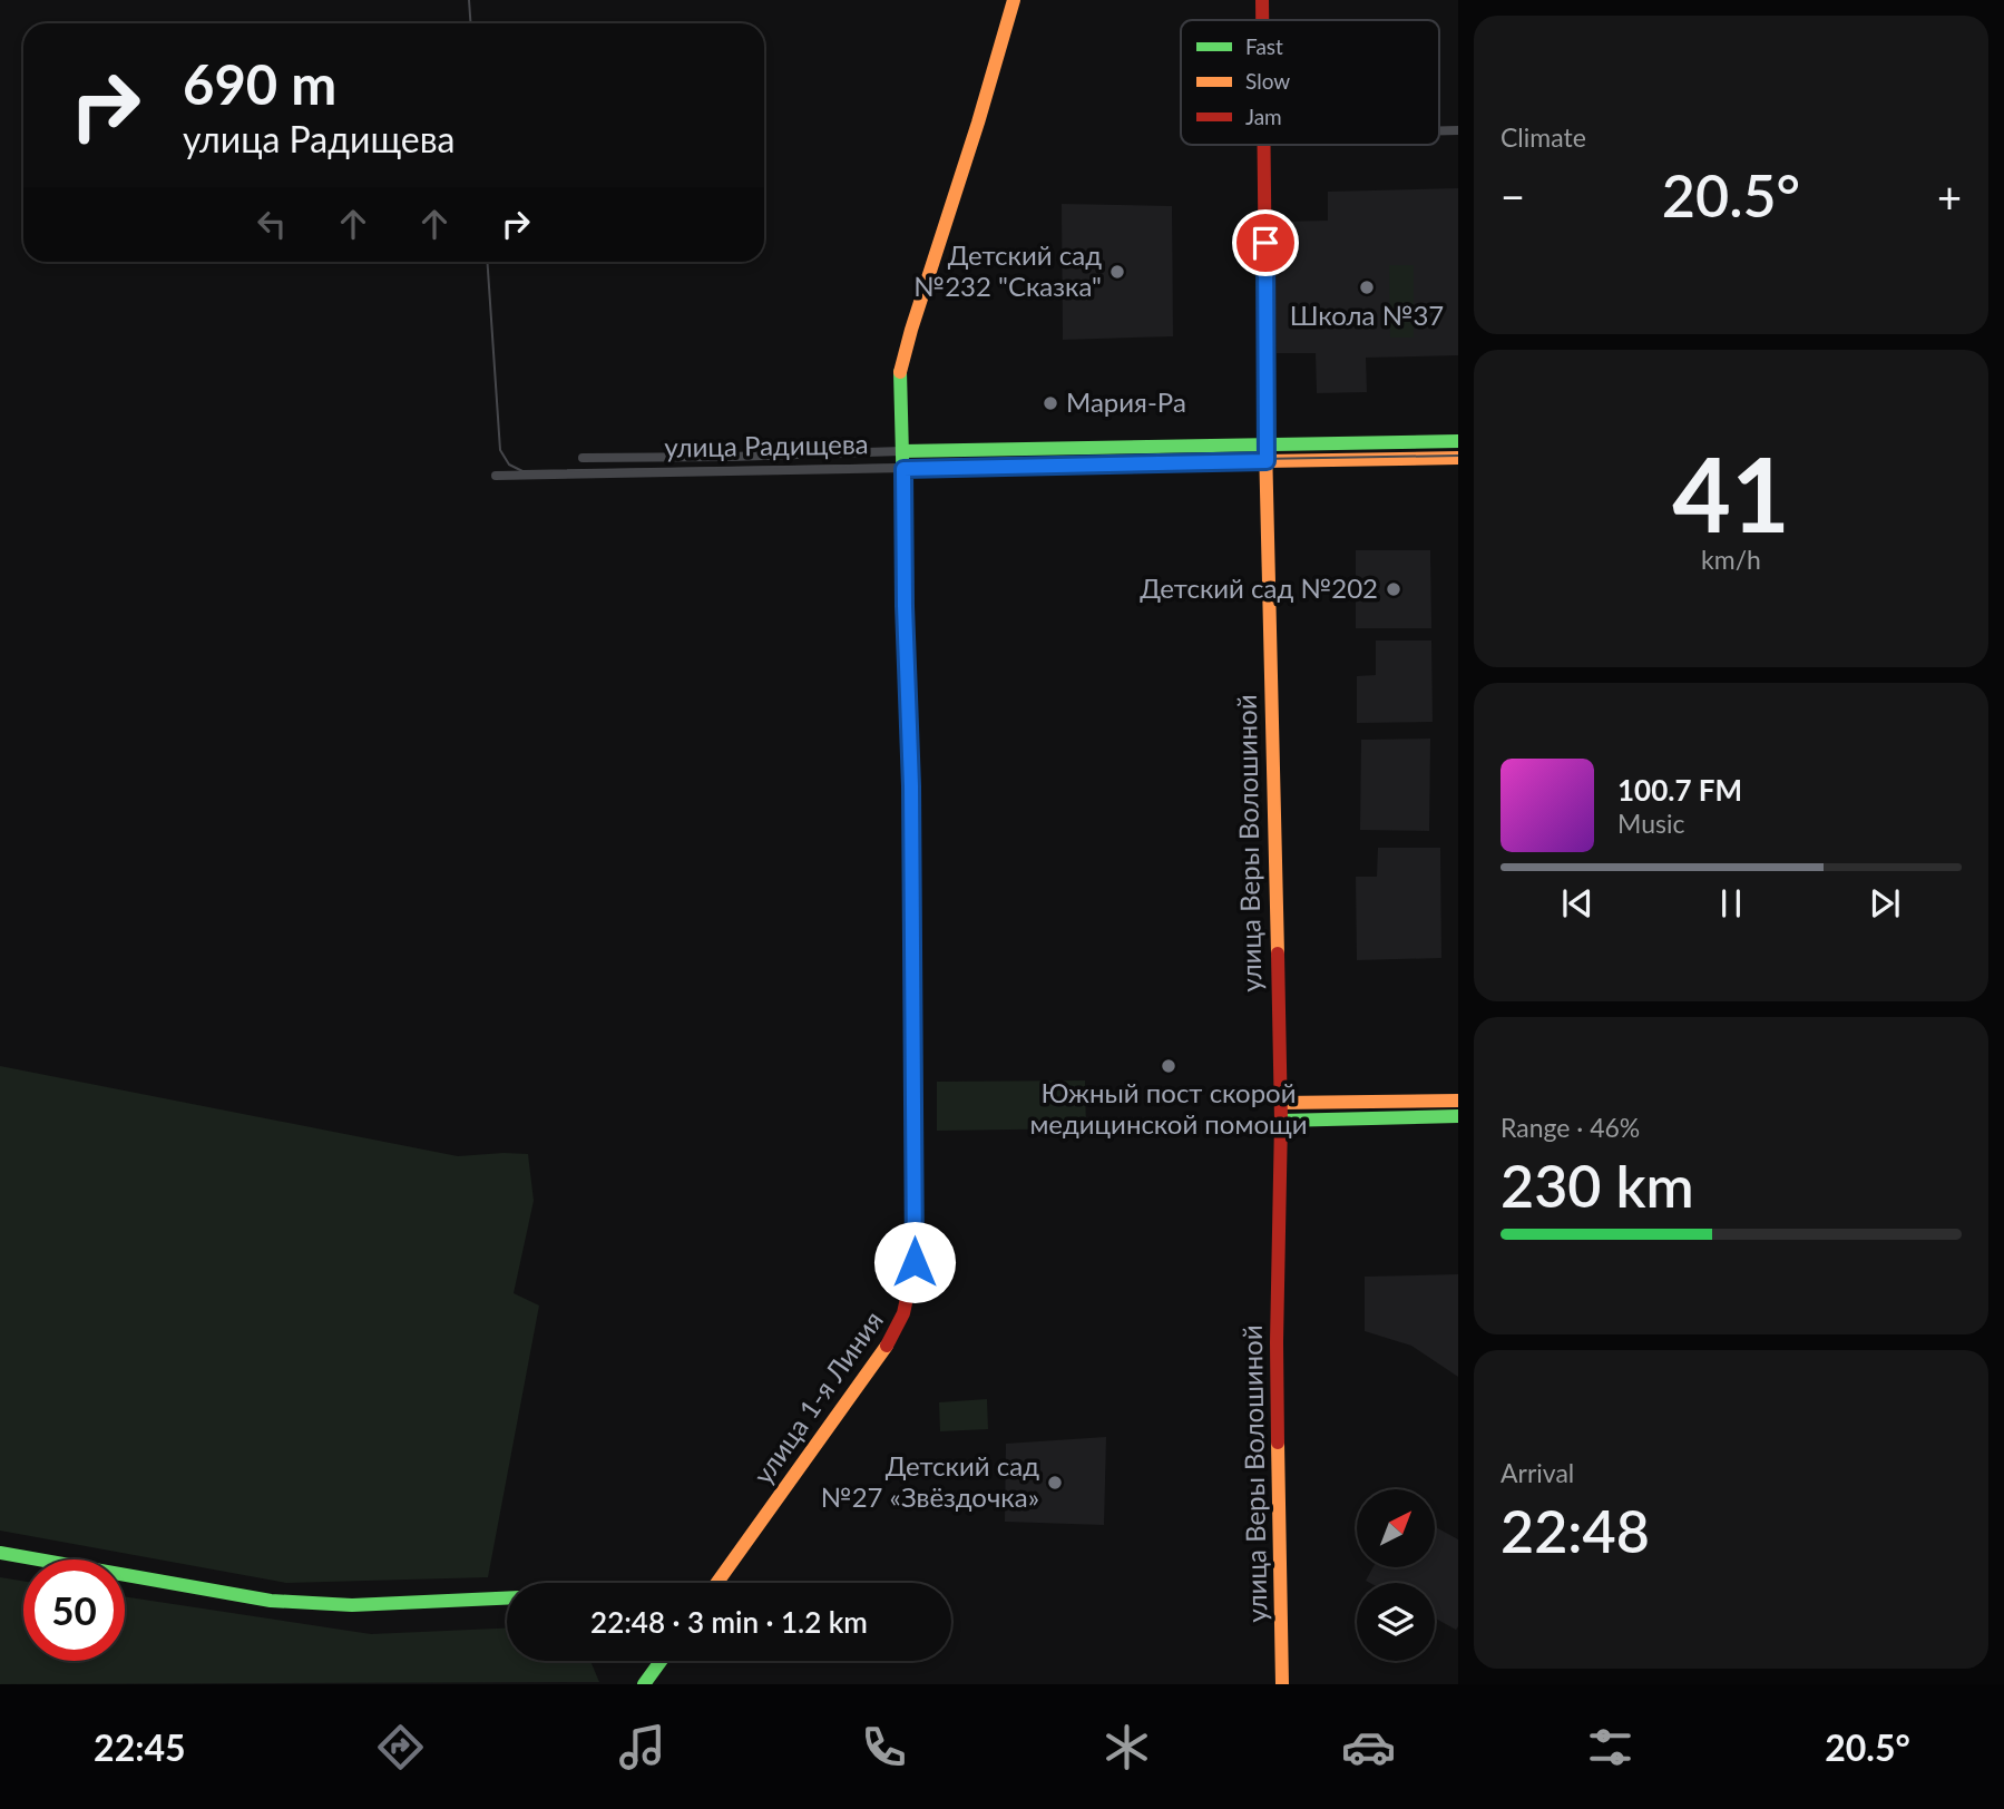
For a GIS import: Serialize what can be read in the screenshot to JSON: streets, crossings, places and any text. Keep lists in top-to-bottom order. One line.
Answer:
{"streets":{"street":["улица Радищева","улица Веры Волошиной","улица 1-я Линия"]},"crossings":[["улица Радищева","улица Веры Волошиной"],["улица Радищева","улица 1-я Линия"]],"places":["Детский сад №232 \"Сказка\"","Школа №37","Мария-Ра","Детский сад №202","Южный пост скорой медицинской помощи","Детский сад №27 «Звёздочка»"],"legend":["Fast","Slow","Jam"],"north":"top right","page":{"tile":["Climate",["41","km/h"],["Range · 46%","230 km"],["Arrival","22:48"]],"turn":["690 m","улица Радищева"],"heat":["−","20.5°","+"],"song":["100.7 FM","Music"],"limit":"50","trip":"22:48 · 3 min · 1.2 km","tabs":["22:45","20.5°"]}}
